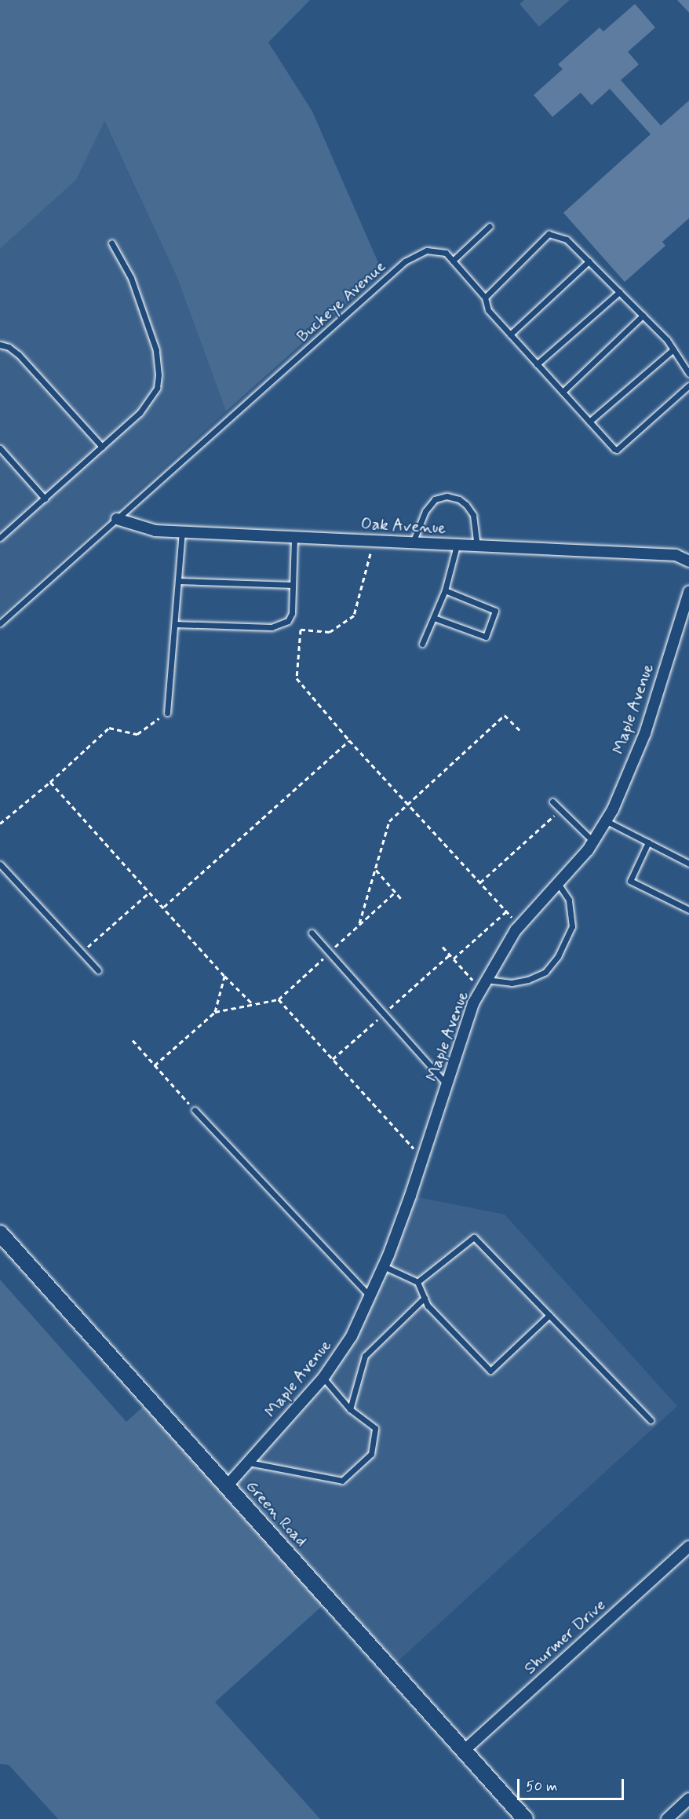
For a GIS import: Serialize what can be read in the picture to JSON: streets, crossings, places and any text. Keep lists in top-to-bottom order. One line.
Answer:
{"streets":{"main road":["Green Road"],"street":["Oak Avenue","Maple Avenue","Shurmer Drive"],"lane":["Buckeye Avenue"]},"crossings":[["Buckeye Avenue","Oak Avenue"],["Maple Avenue","Green Road"],["Green Road","Shurmer Drive"]],"scale_bar":"50 m"}
